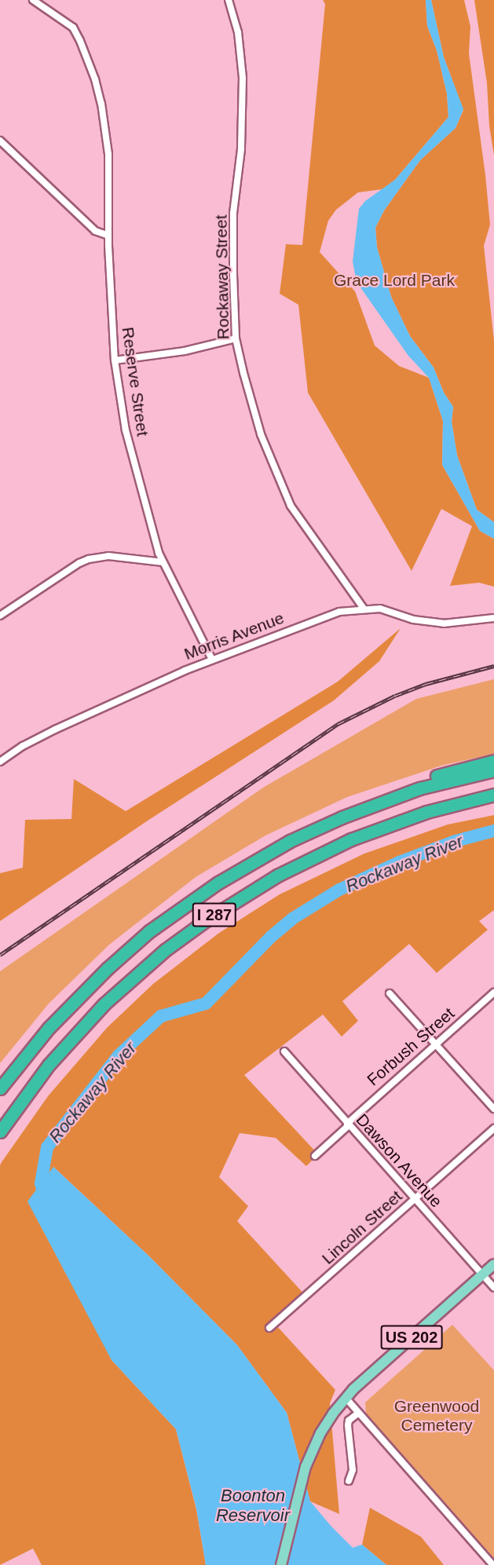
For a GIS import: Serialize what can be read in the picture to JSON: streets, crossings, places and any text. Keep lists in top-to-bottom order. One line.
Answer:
{"streets":{"highway":["I 287"],"main road":["US 202"],"street":["Rockaway Street","Reserve Street","Morris Avenue","Forbush Street","Dawson Avenue","Lincoln Street"]},"crossings":[["Rockaway Street","Morris Avenue"],["Reserve Street","Morris Avenue"],["Forbush Street","Dawson Avenue"],["Dawson Avenue","Lincoln Street"],["Dawson Avenue","US 202"]],"water":["Rockaway River","Boonton Reservoir"],"parks":["Grace Lord Park","Greenwood Cemetery"]}
